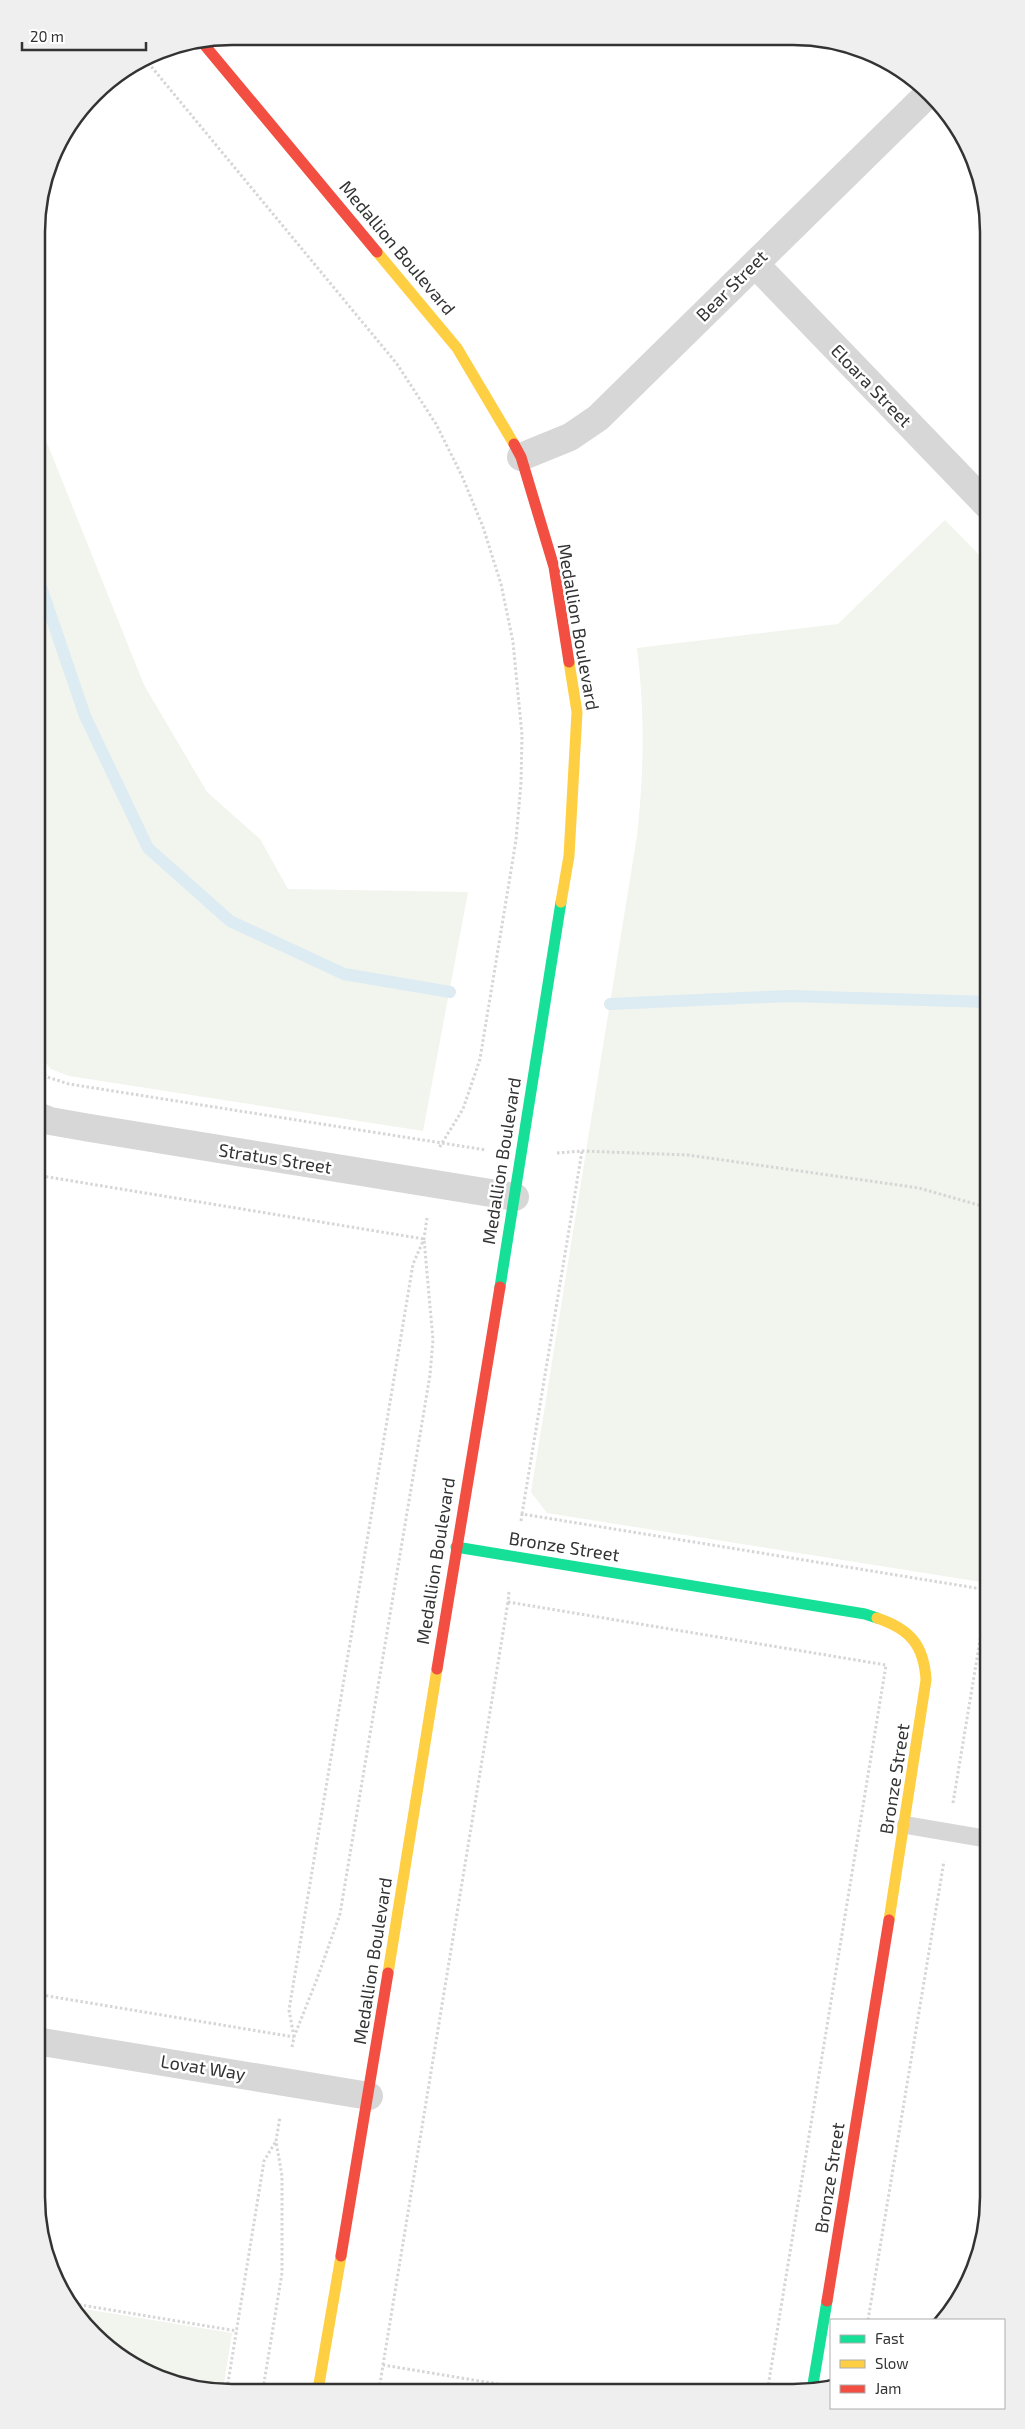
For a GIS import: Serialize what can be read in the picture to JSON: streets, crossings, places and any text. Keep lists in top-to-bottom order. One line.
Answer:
{"streets":{"street":["Medallion Boulevard","Bear Street","Eloara Street","Stratus Street","Bronze Street","Lovat Way"]},"crossings":[["Medallion Boulevard","Bear Street"],["Medallion Boulevard","Stratus Street"],["Medallion Boulevard","Bronze Street"],["Medallion Boulevard","Lovat Way"],["Bear Street","Eloara Street"]],"legend":["Fast","Slow","Jam"],"scale_bar":"20 m"}
